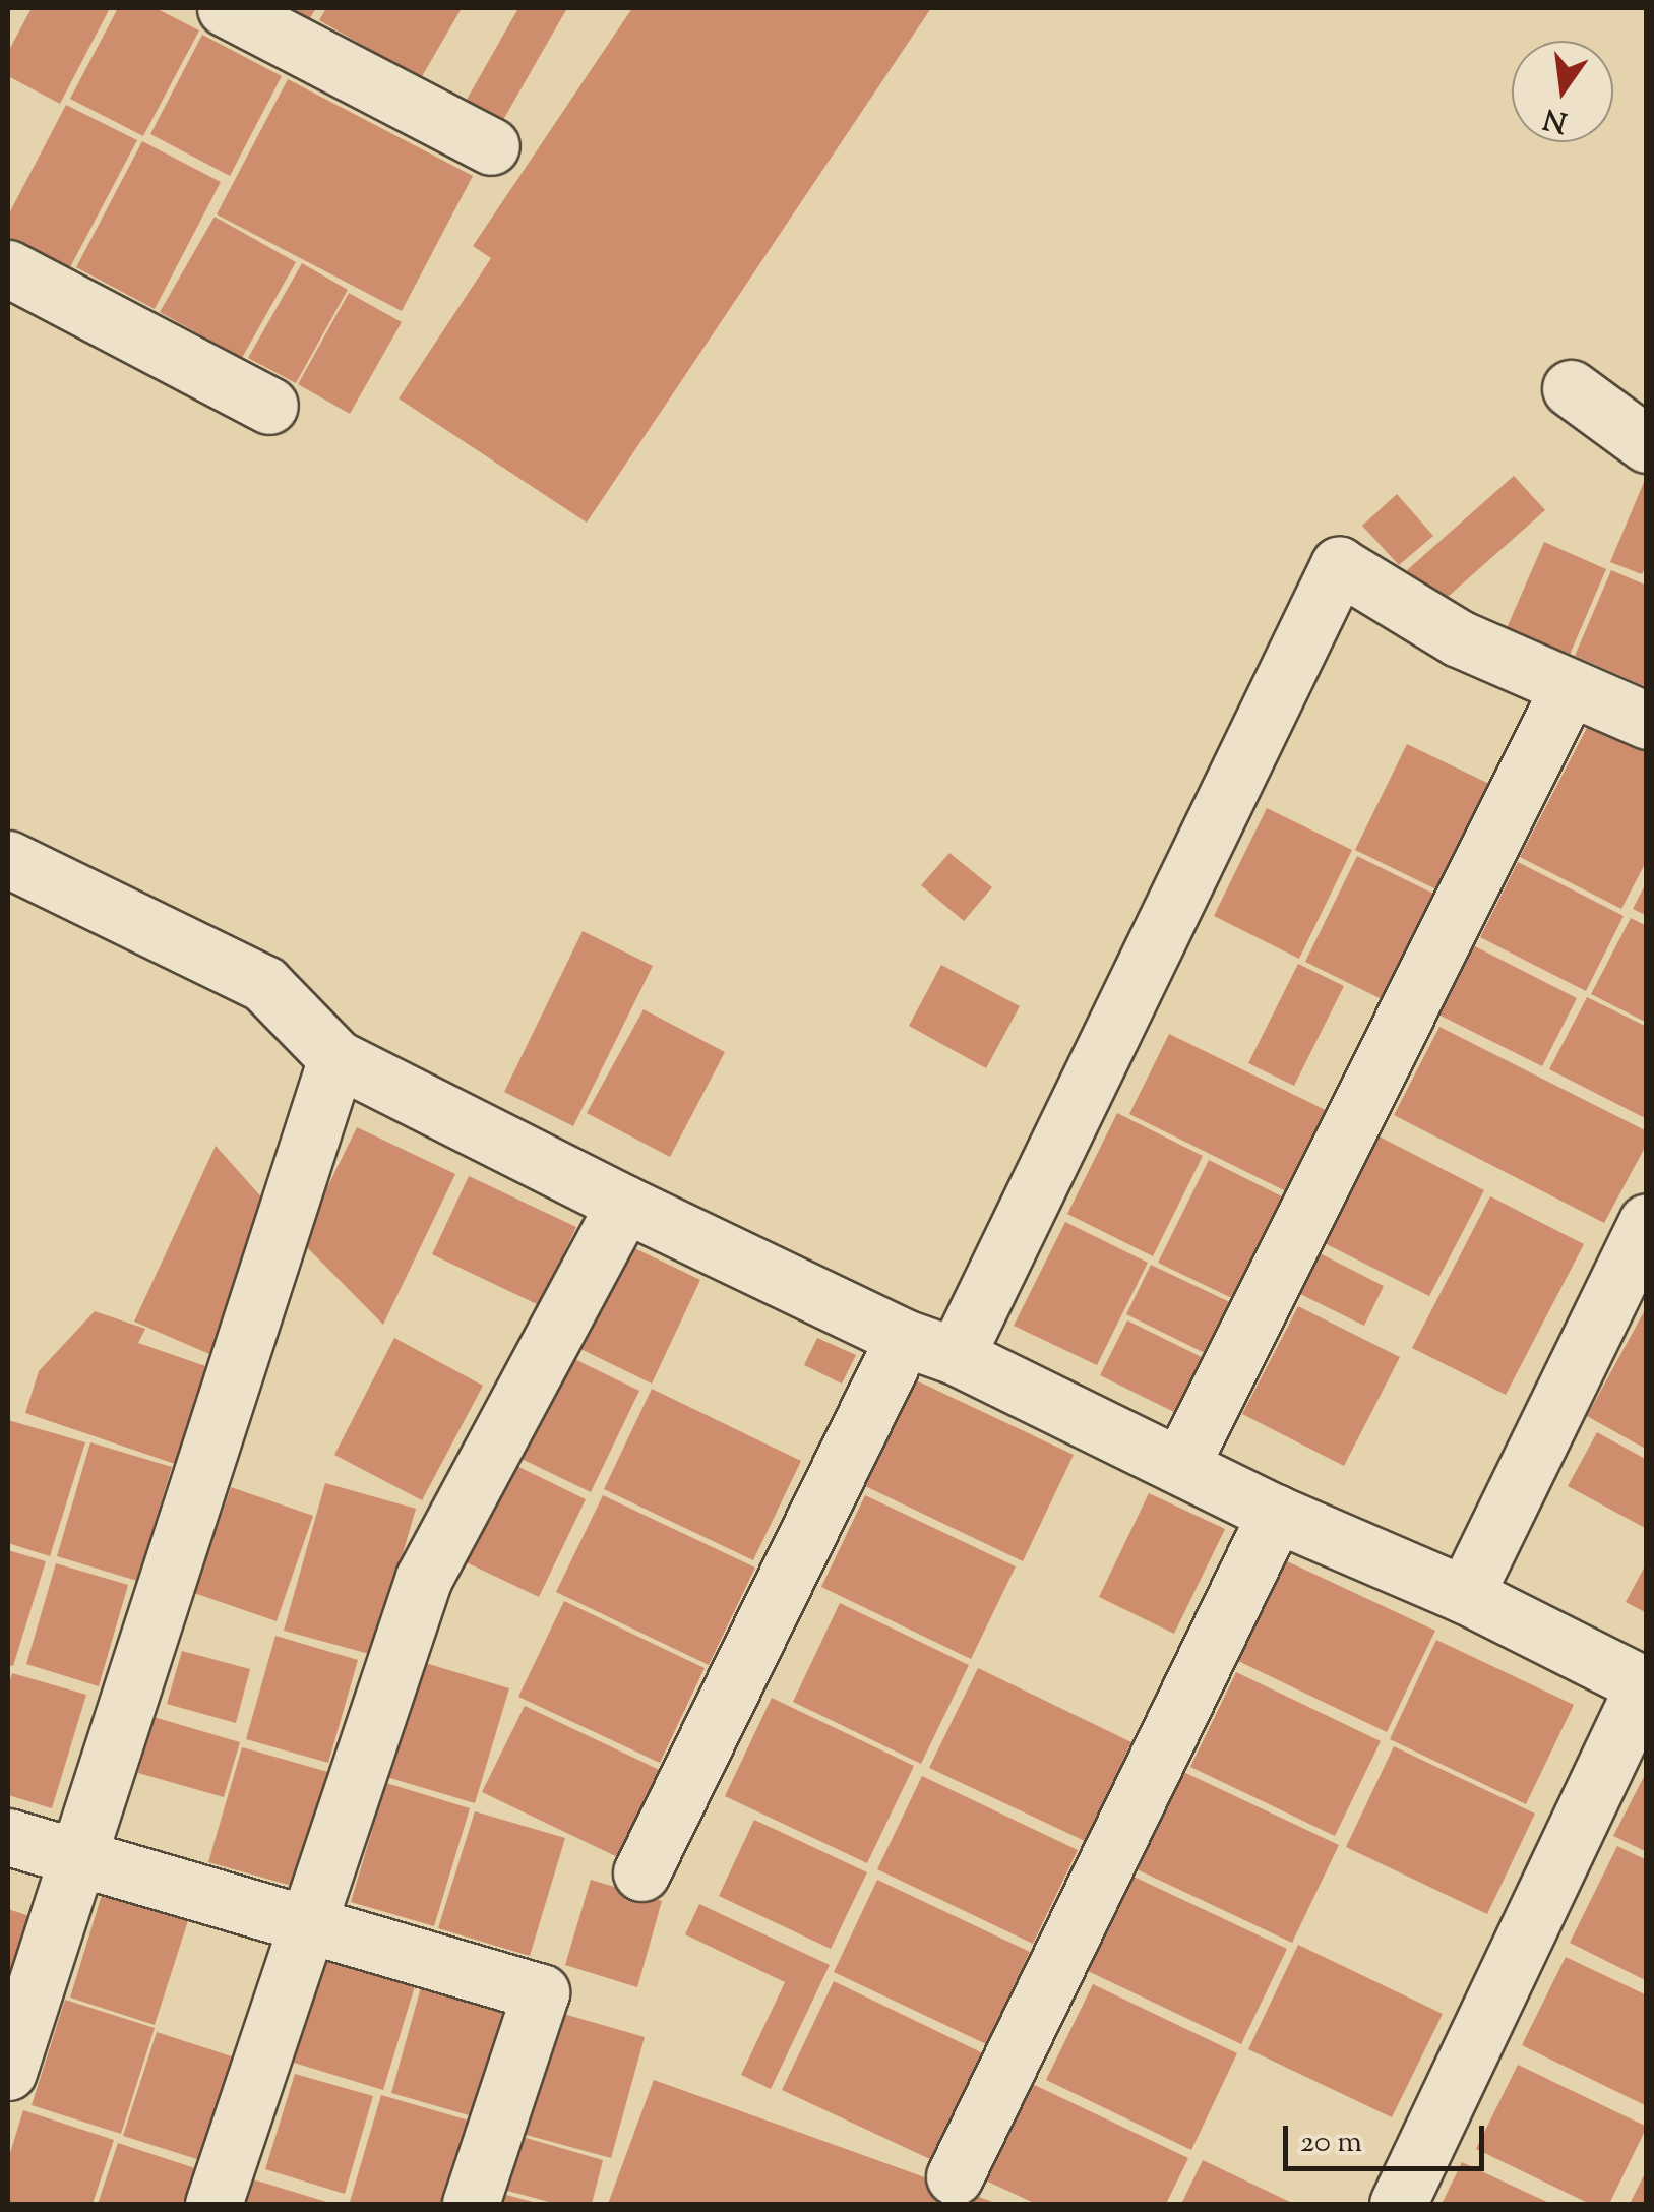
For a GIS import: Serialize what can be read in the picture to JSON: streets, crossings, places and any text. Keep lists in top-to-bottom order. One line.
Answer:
{"scale_bar":"20 m","north":"bottom"}
